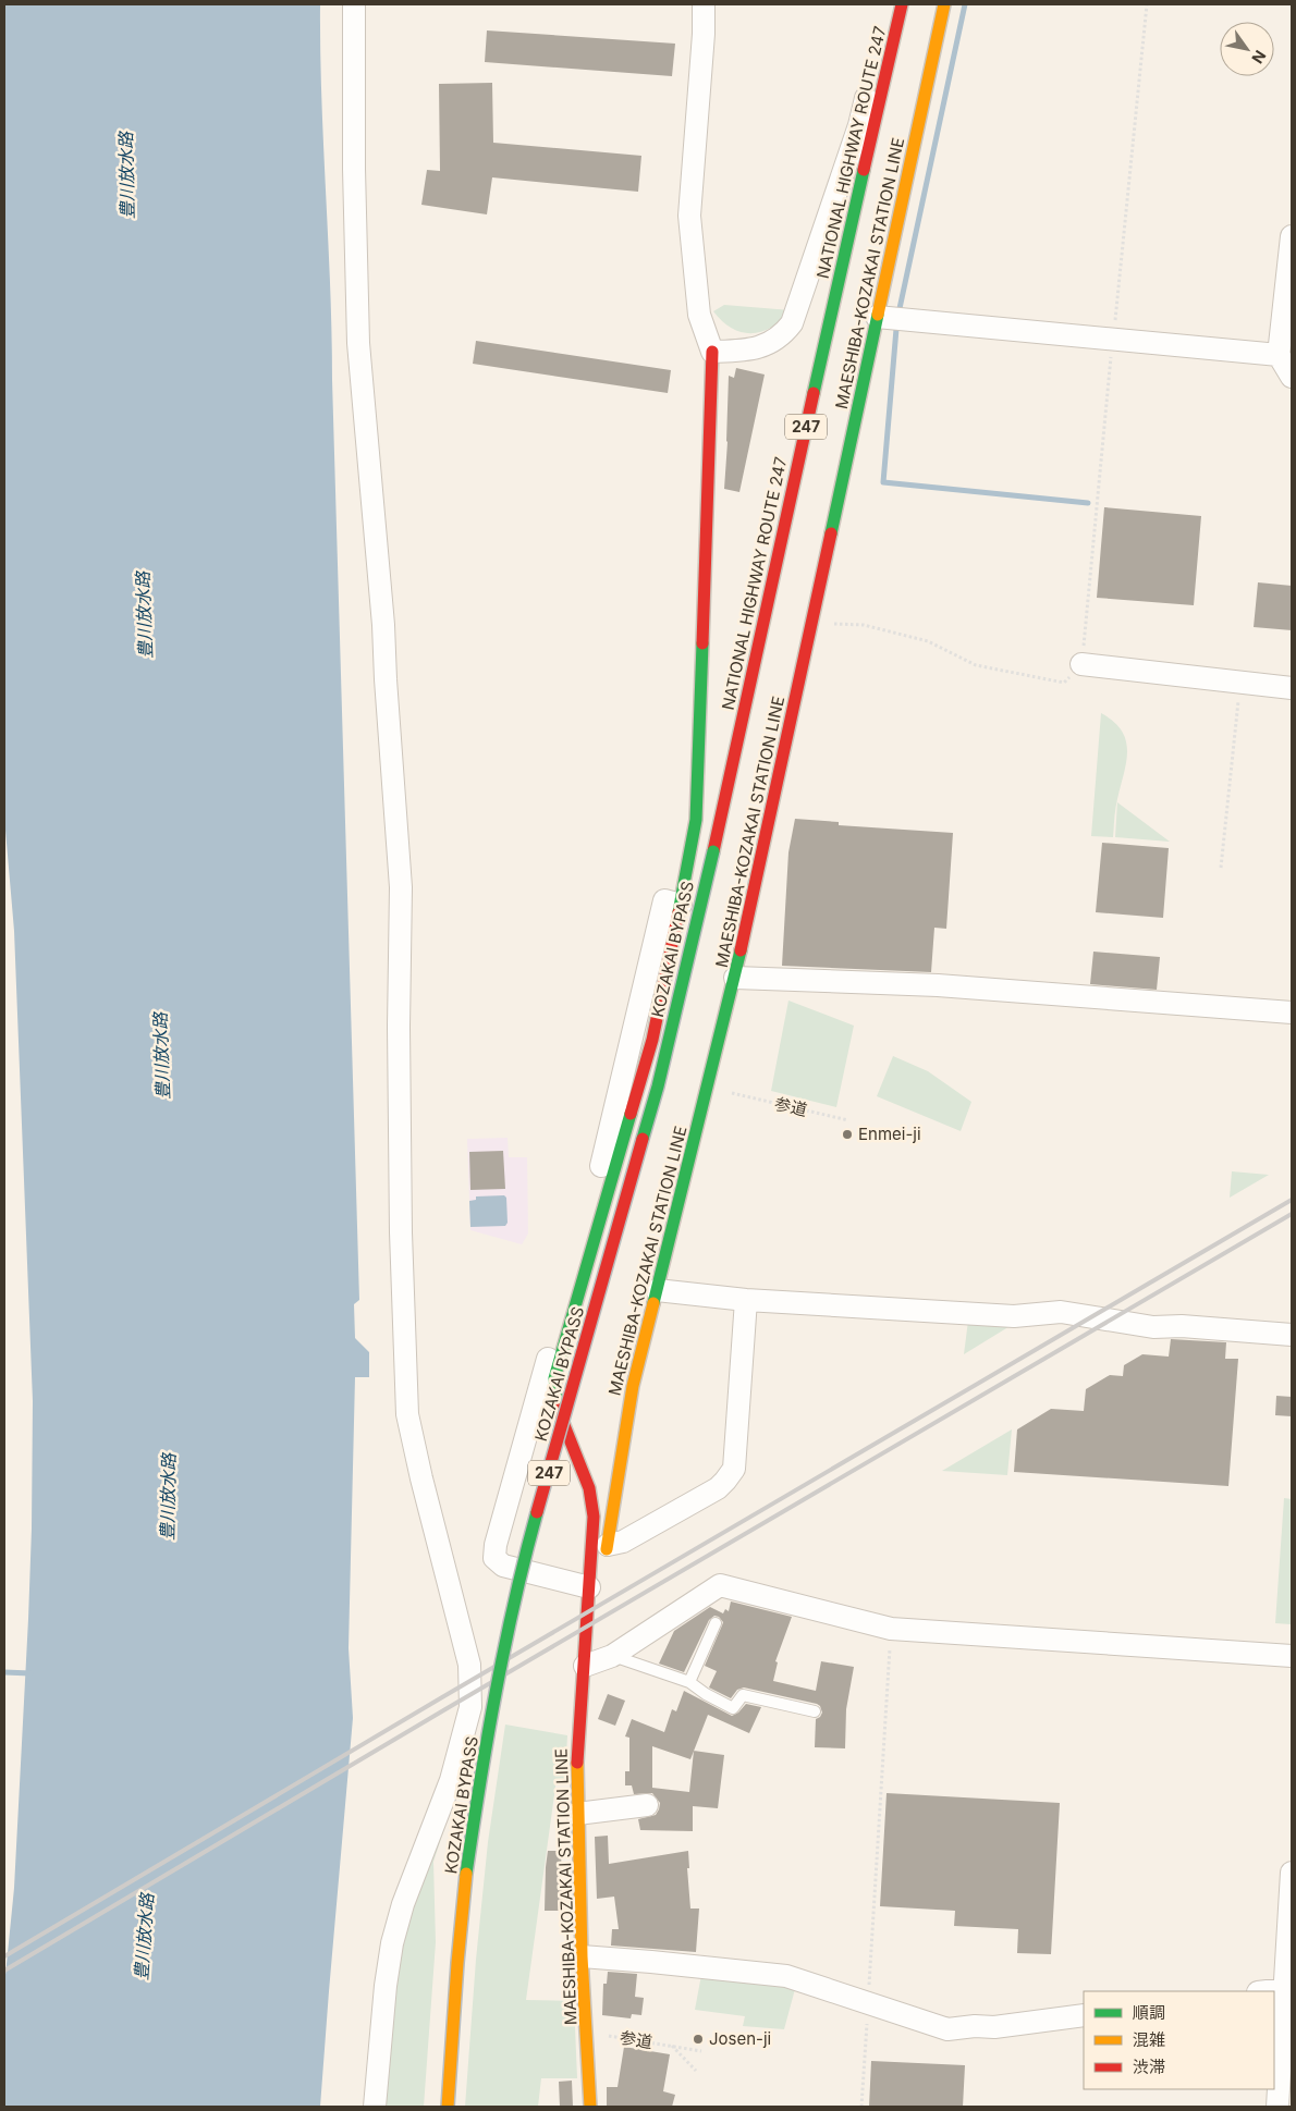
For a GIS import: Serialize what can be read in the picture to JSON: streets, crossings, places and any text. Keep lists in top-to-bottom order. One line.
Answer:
{"streets":{"main road":["NATIONAL HIGHWAY ROUTE 247","MAESHIBA-KOZAKAI STATION LINE","247","KOZAKAI BYPASS"],"path":["参道"]},"crossings":[["NATIONAL HIGHWAY ROUTE 247","KOZAKAI BYPASS"]],"water":["豊川放水路"],"places":["Enmei-ji","Josen-ji"],"legend":["順調","混雑","渋滞"],"north":"bottom right"}
